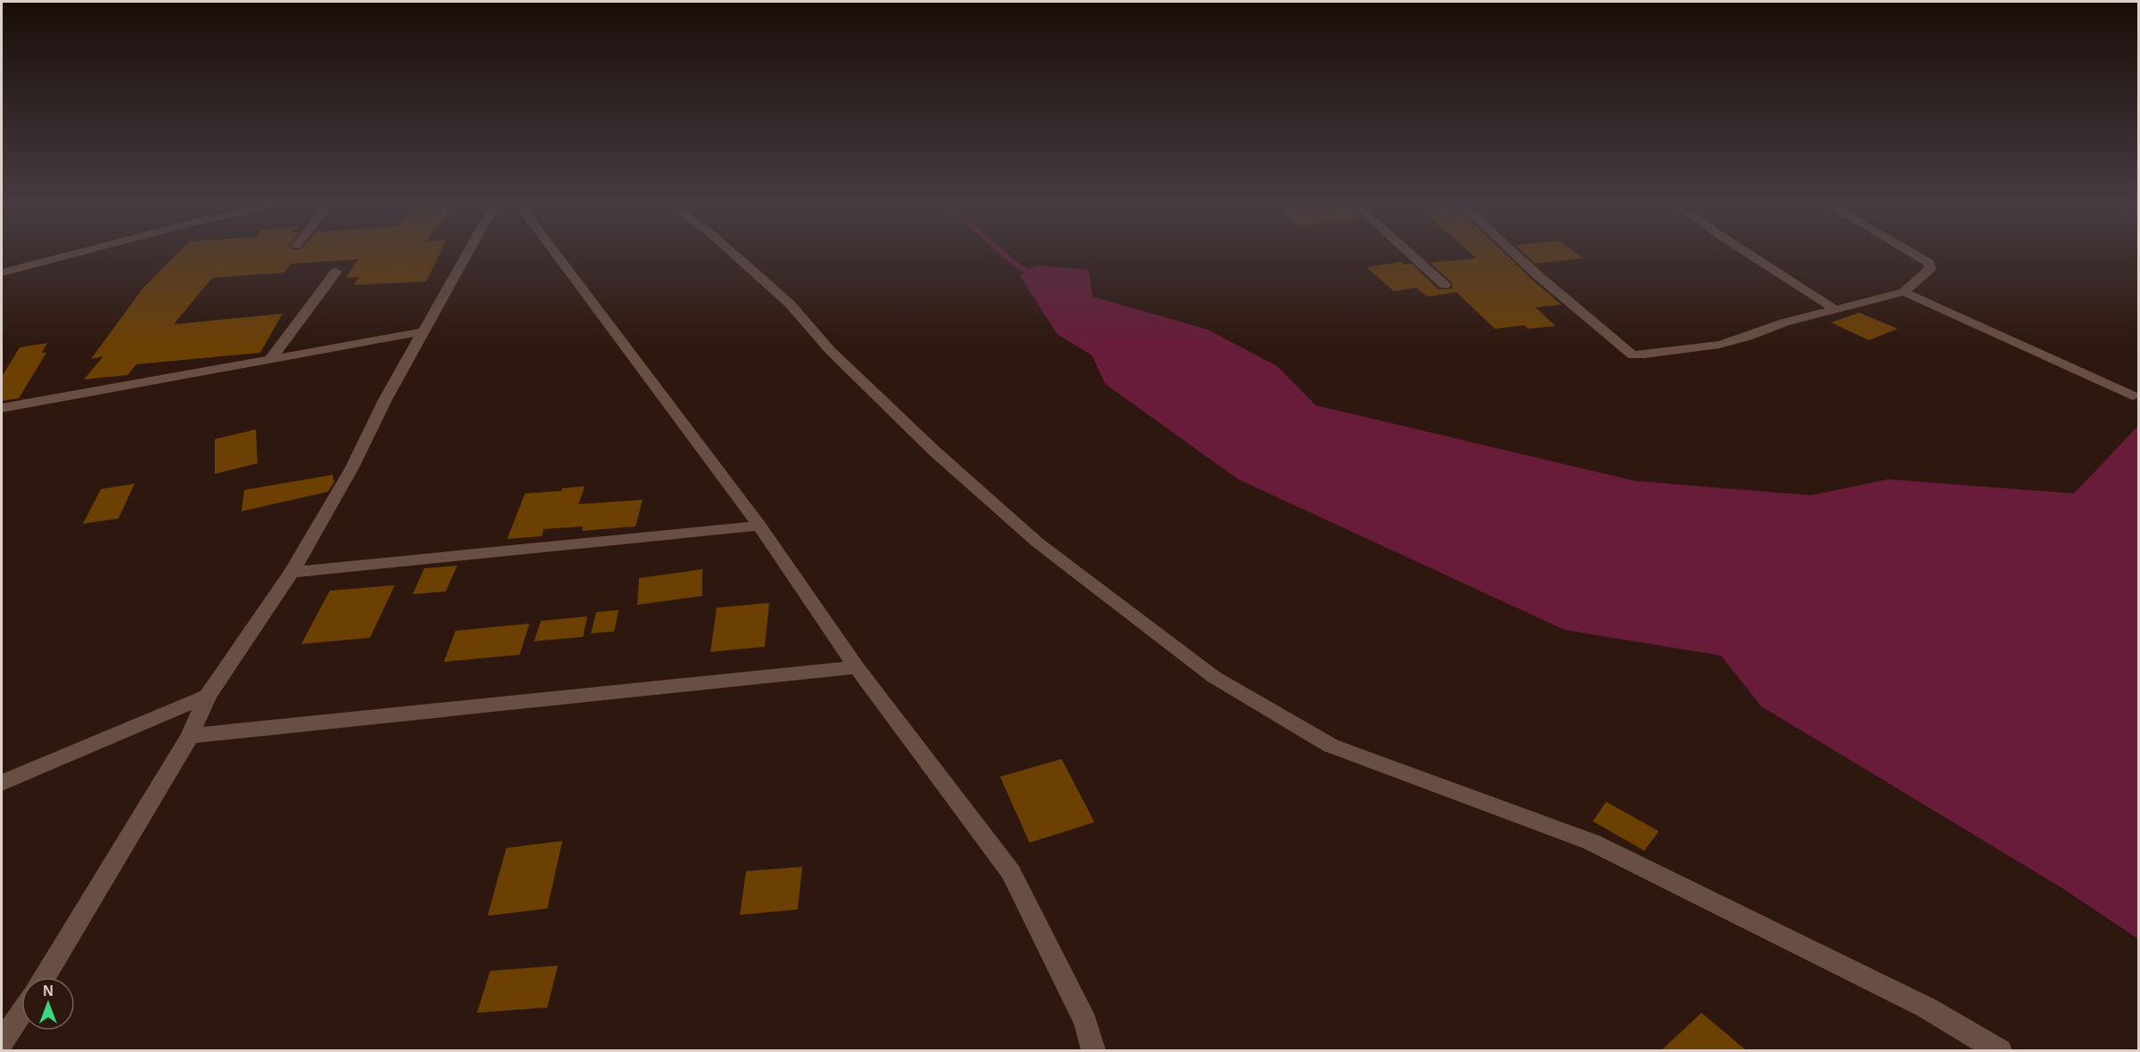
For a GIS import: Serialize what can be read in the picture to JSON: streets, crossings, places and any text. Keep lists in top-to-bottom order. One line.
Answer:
{"north":"top"}
